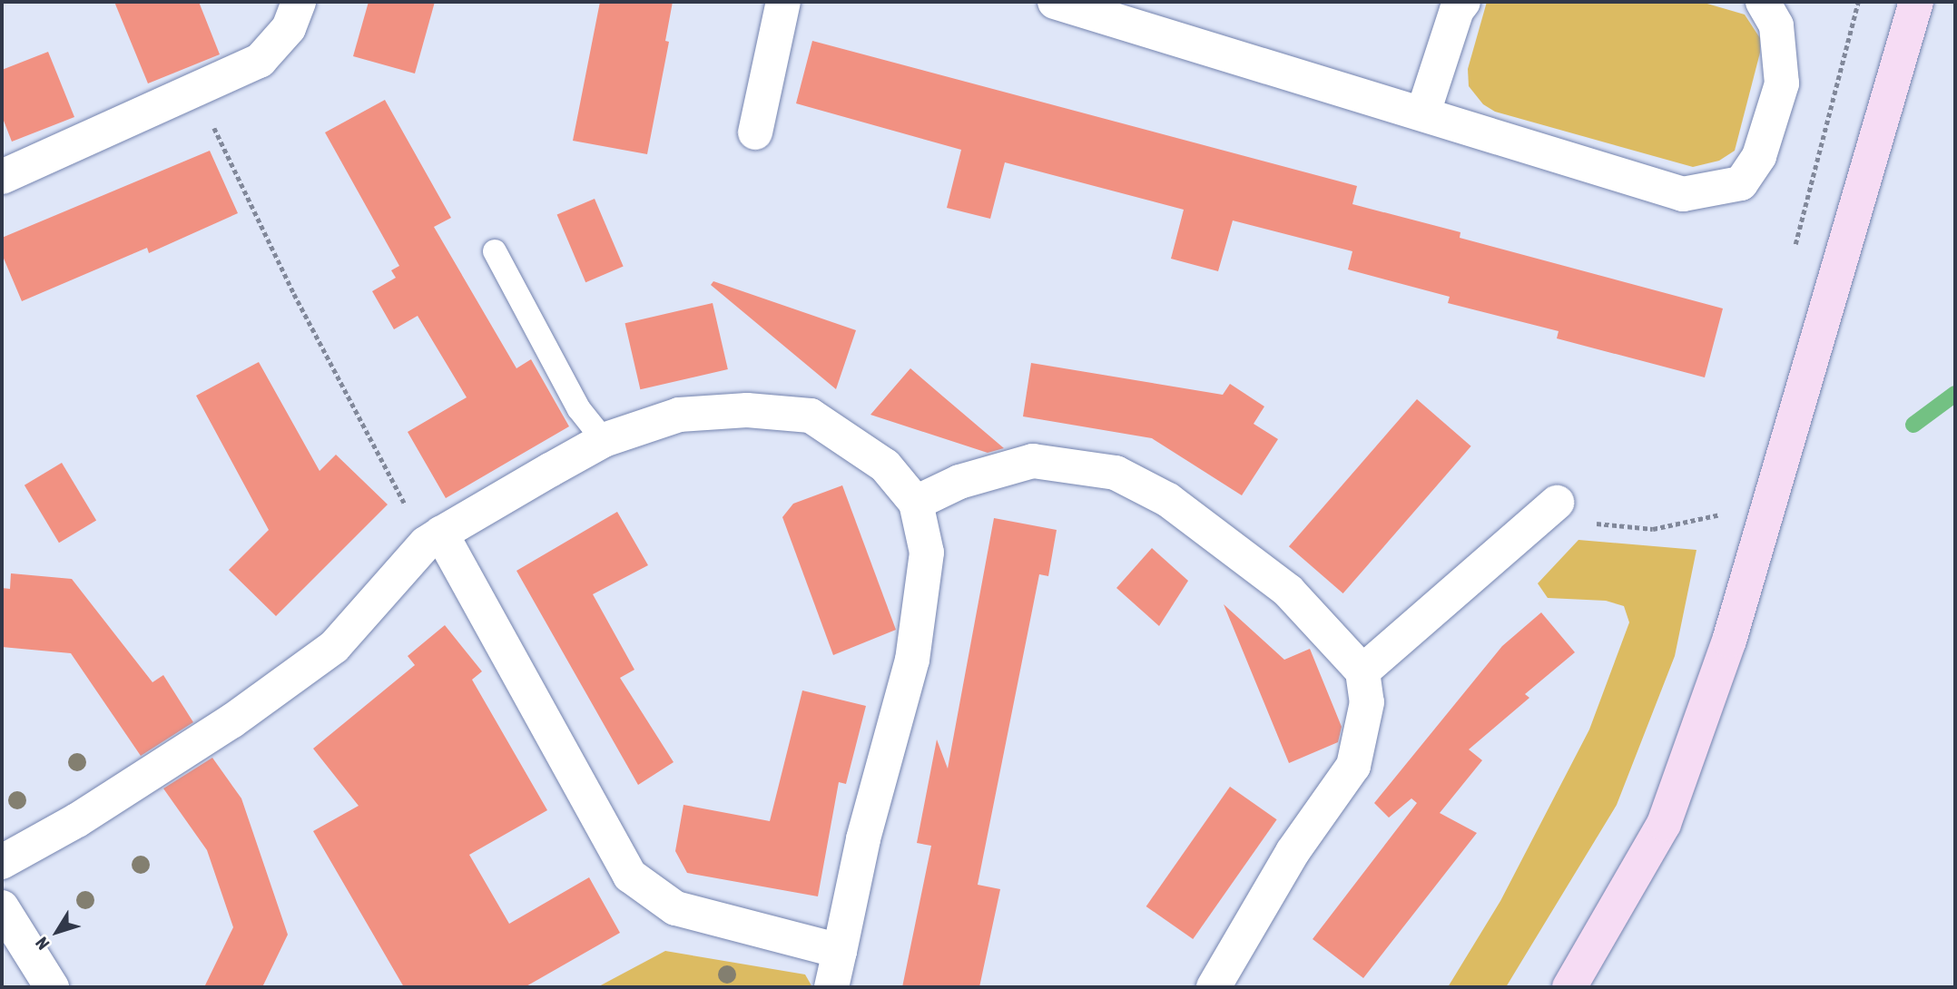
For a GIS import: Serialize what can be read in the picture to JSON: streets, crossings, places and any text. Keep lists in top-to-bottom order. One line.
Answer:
{"north":"bottom left"}
